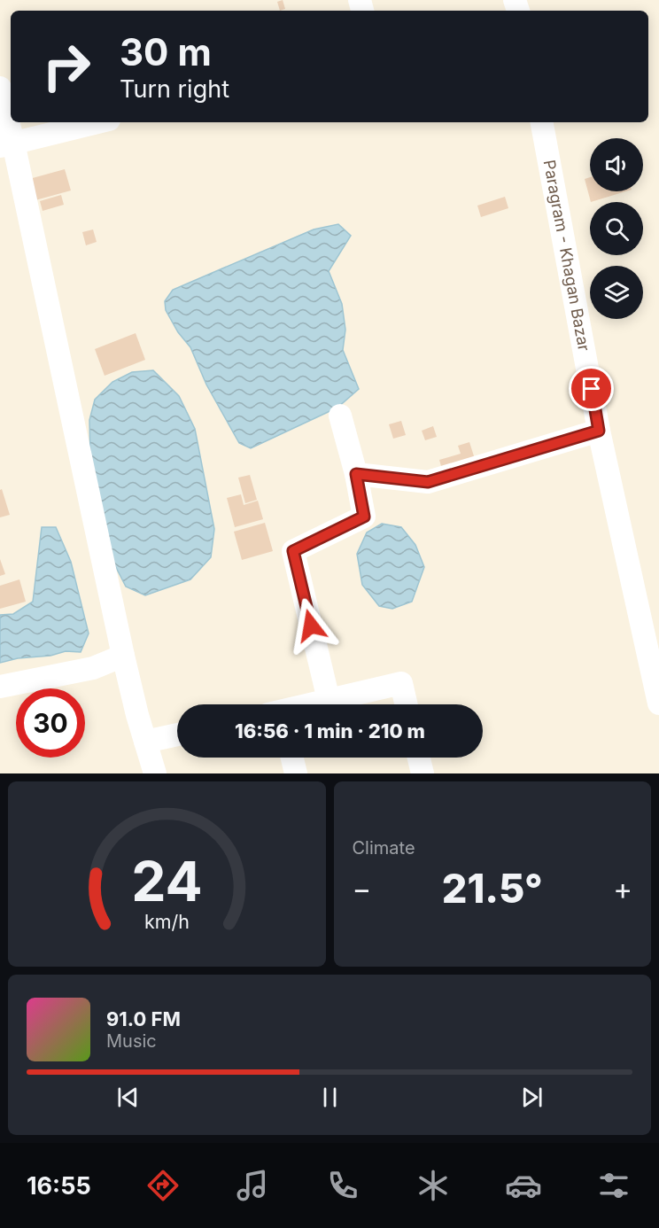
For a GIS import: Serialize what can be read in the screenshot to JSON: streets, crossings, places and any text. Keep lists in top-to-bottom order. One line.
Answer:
{"streets":{"street":["Paragram - Khagan Bazar"]},"page":{"turn":["30 m","Turn right"],"limit":"30","trip":"16:56 · 1 min · 210 m","tile":"Climate","heat":["−","21.5°","+"],"song":["91.0 FM","Music"],"tabs":"16:55","gauge":["24","km/h"]}}
